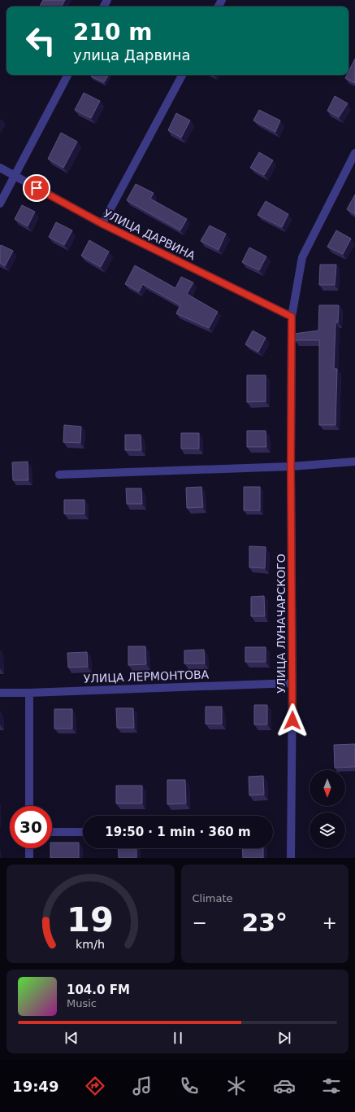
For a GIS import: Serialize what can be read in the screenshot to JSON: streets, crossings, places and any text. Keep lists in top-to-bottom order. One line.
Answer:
{"streets":{"street":["УЛИЦА ДАРВИНА","УЛИЦА ЛУНАЧАРСКОГО","УЛИЦА ЛЕРМОНТОВА"]},"crossings":[["УЛИЦА ДАРВИНА","УЛИЦА ЛУНАЧАРСКОГО"],["УЛИЦА ЛУНАЧАРСКОГО","УЛИЦА ЛЕРМОНТОВА"]],"north":"bottom","page":{"turn":["210 m","улица Дарвина"],"limit":"30","trip":"19:50 · 1 min · 360 m","tile":"Climate","heat":["−","23°","+"],"song":["104.0 FM","Music"],"tabs":"19:49","gauge":["19","km/h"]}}
